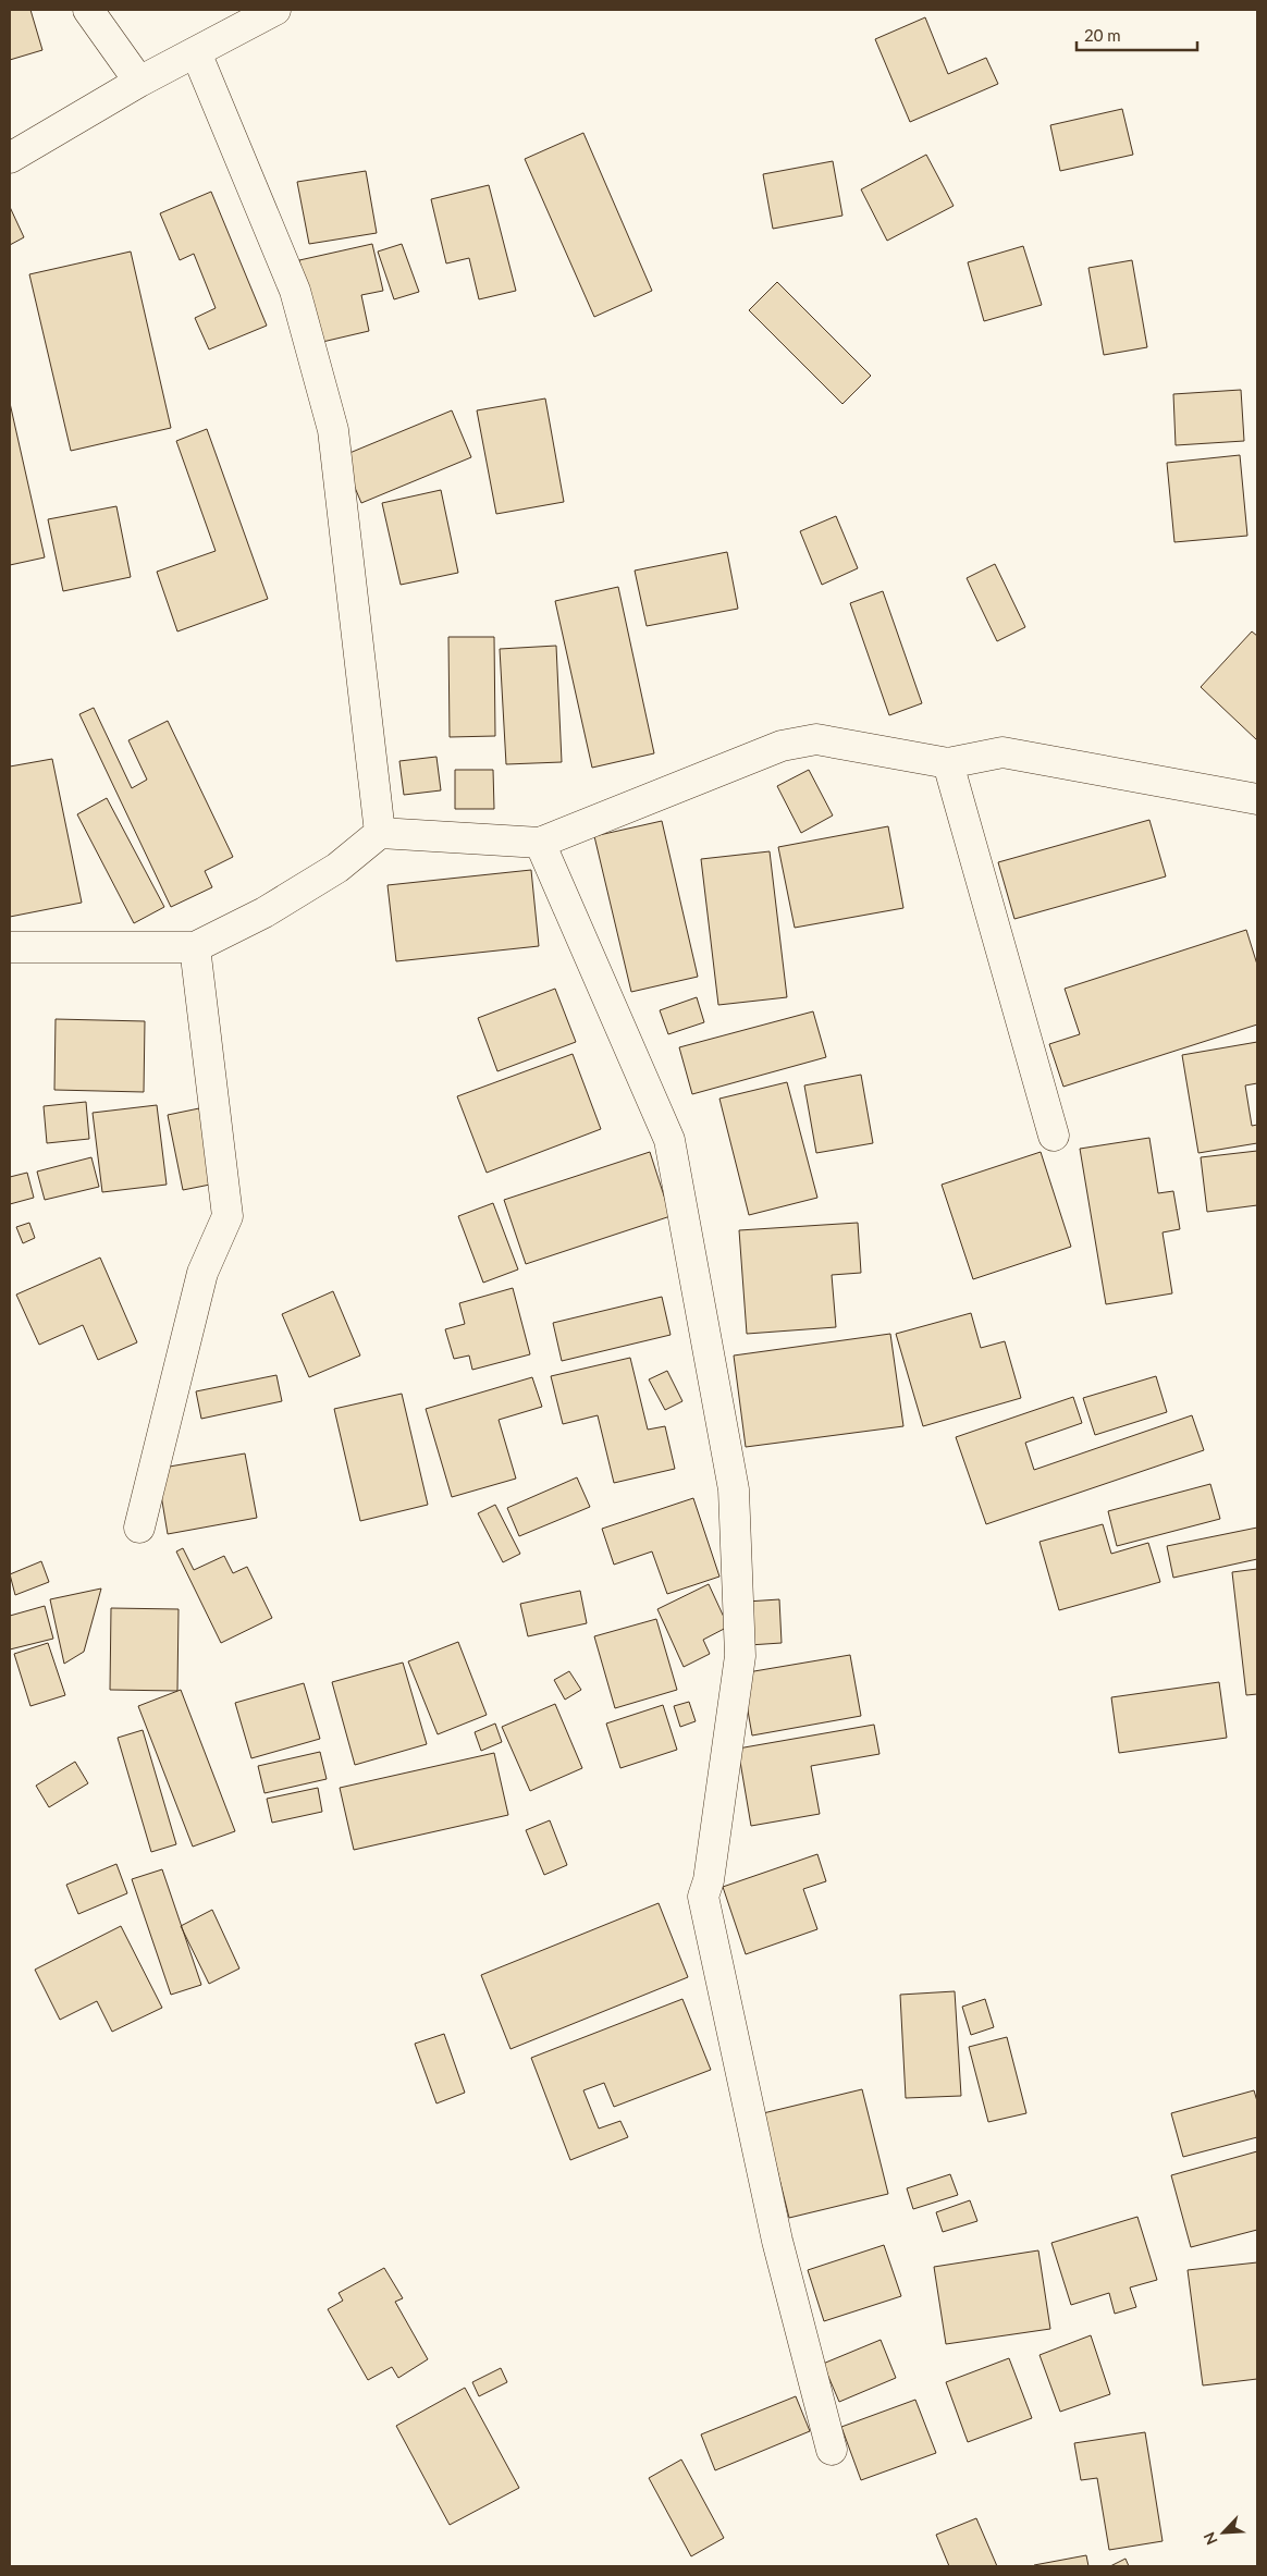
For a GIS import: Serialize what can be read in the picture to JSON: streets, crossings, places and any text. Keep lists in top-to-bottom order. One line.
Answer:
{"scale_bar":"20 m","north":"bottom left"}
